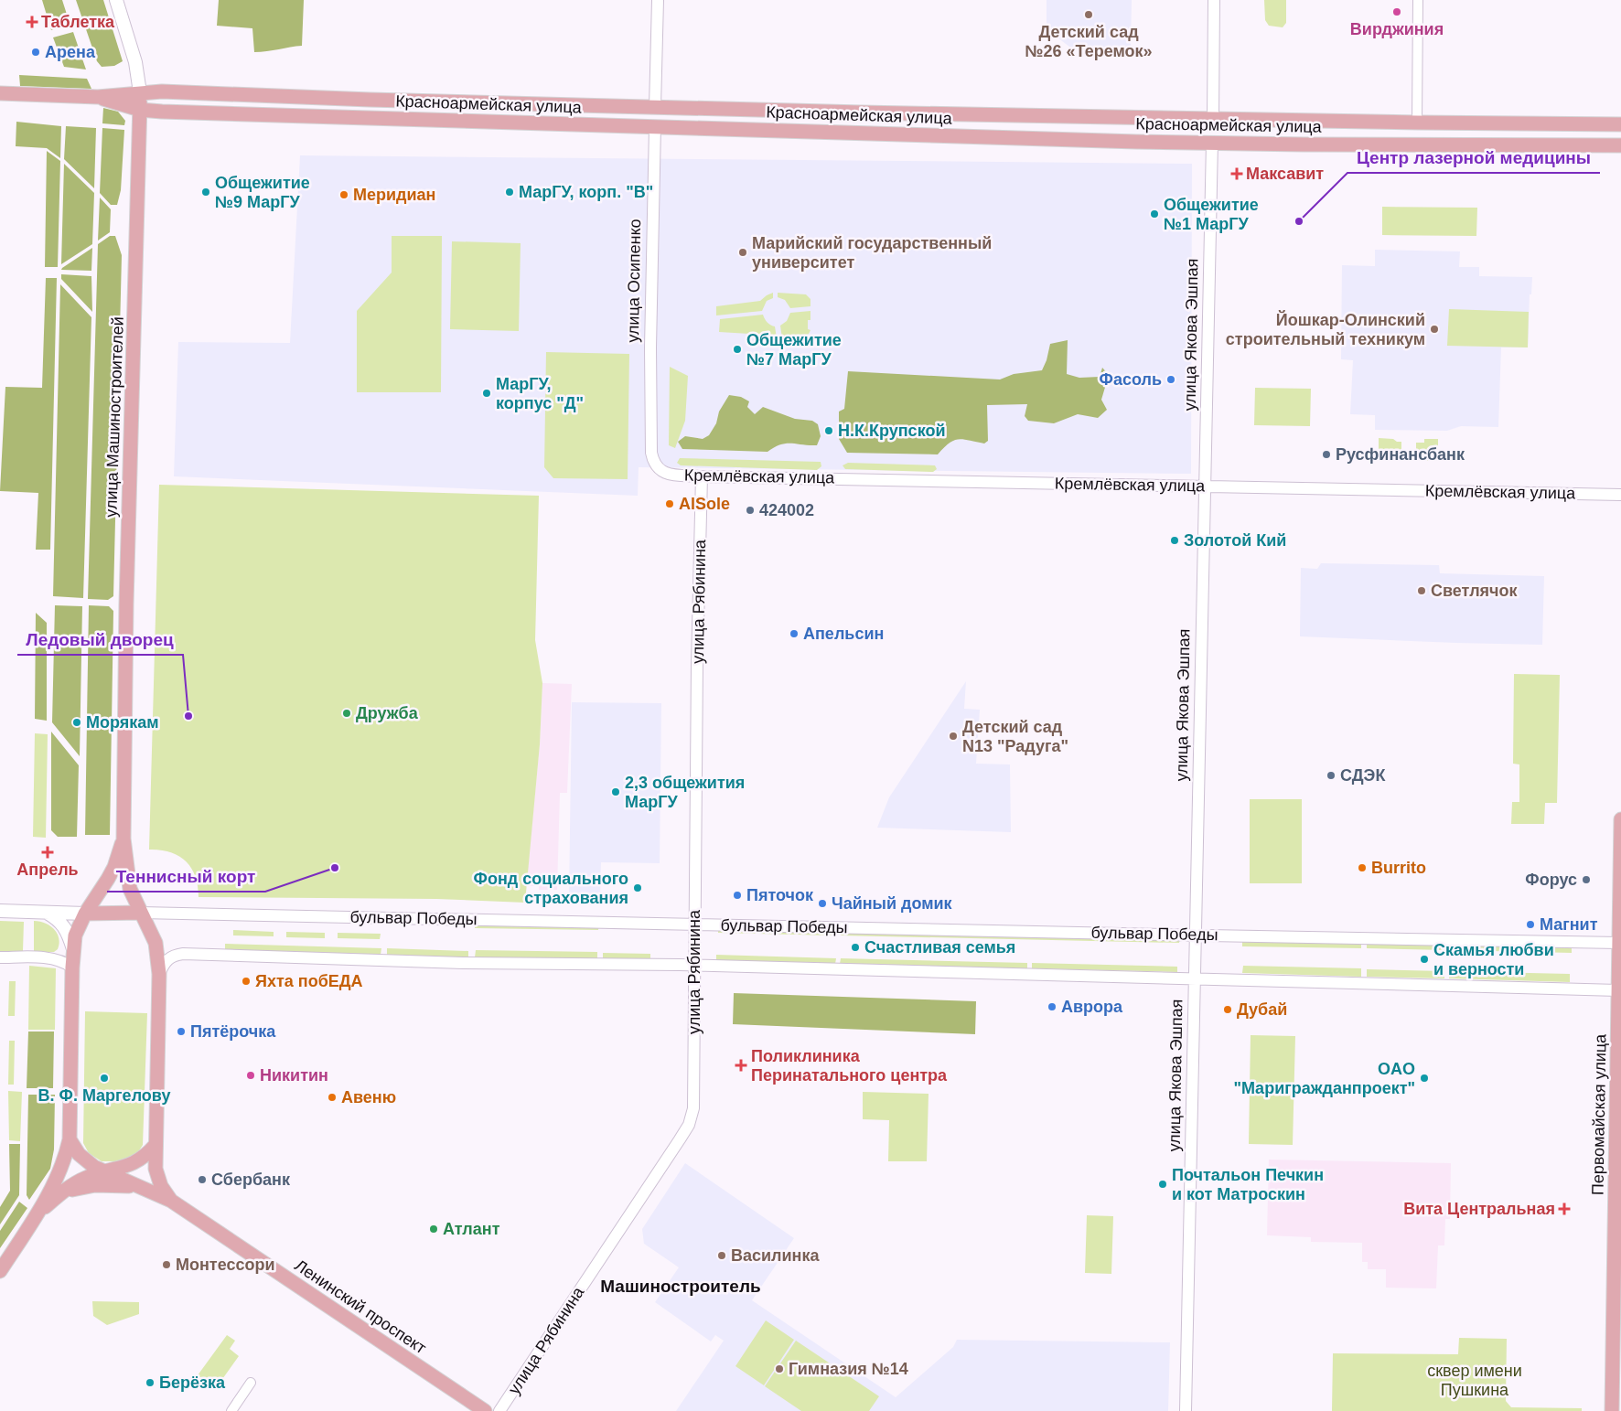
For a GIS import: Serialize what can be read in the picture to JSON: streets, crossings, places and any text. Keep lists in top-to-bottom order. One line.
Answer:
{"streets":{"main road":["Красноармейская улица","улица Осипенко","улица Якова Эшпая","улица Машиностроителей","Первомайская улица","Ленинский проспект"],"street":["Кремлёвская улица","улица Рябинина","бульвар Победы"]},"crossings":[["Красноармейская улица","улица Осипенко"],["Красноармейская улица","улица Якова Эшпая"],["Красноармейская улица","улица Машиностроителей"],["улица Осипенко","Кремлёвская улица"],["улица Якова Эшпая","Кремлёвская улица"],["улица Якова Эшпая","бульвар Победы"],["улица Машиностроителей","бульвар Победы"],["улица Машиностроителей","Ленинский проспект"],["Кремлёвская улица","улица Рябинина"],["улица Рябинина","бульвар Победы"],["бульвар Победы","Первомайская улица"]],"districts":["Машиностроитель"],"parks":["сквер имени Пушкина"],"places":{"other":["Вирджиния","Детский сад №26 «Теремок»","Арена","Общежитие №9 МарГУ","МарГУ, корп. \"В\"","Меридиан","Общежитие №1 МарГУ","Центр лазерной медицины","Марийский государственный университет","Йошкар-Олинский строительный техникум","Общежитие №7 МарГУ","Фасоль","МарГУ, корпус \"Д\"","Н.К.Крупской","Русфинансбанк","AlSole","424002","Золотой Кий","Светлячок","Апельсин","Дружба","Ледовый дворец","Морякам","Детский сад N13 \"Радуга\"","СДЭК","2,3 общежития МарГУ","Теннисный корт","Burrito","Форус","Фонд социального страхования","Пяточок","Чайный домик","Магнит","Счастливая семья","Скамья любви и верности","Яхта побЕДА","Аврора","Дубай","Пятёрочка","Никитин","В. Ф. Маргелову","OAO \"Маригражданпроект\"","Авеню","Сбербанк","Почтальон Печкин и кот Матроскин","Атлант","Василинка","Монтессори","Гимназия №14","Берёзка"],"health":["Таблетка","Максавит","Апрель","Поликлиника Перинатального центра","Вита Центральная"]}}
